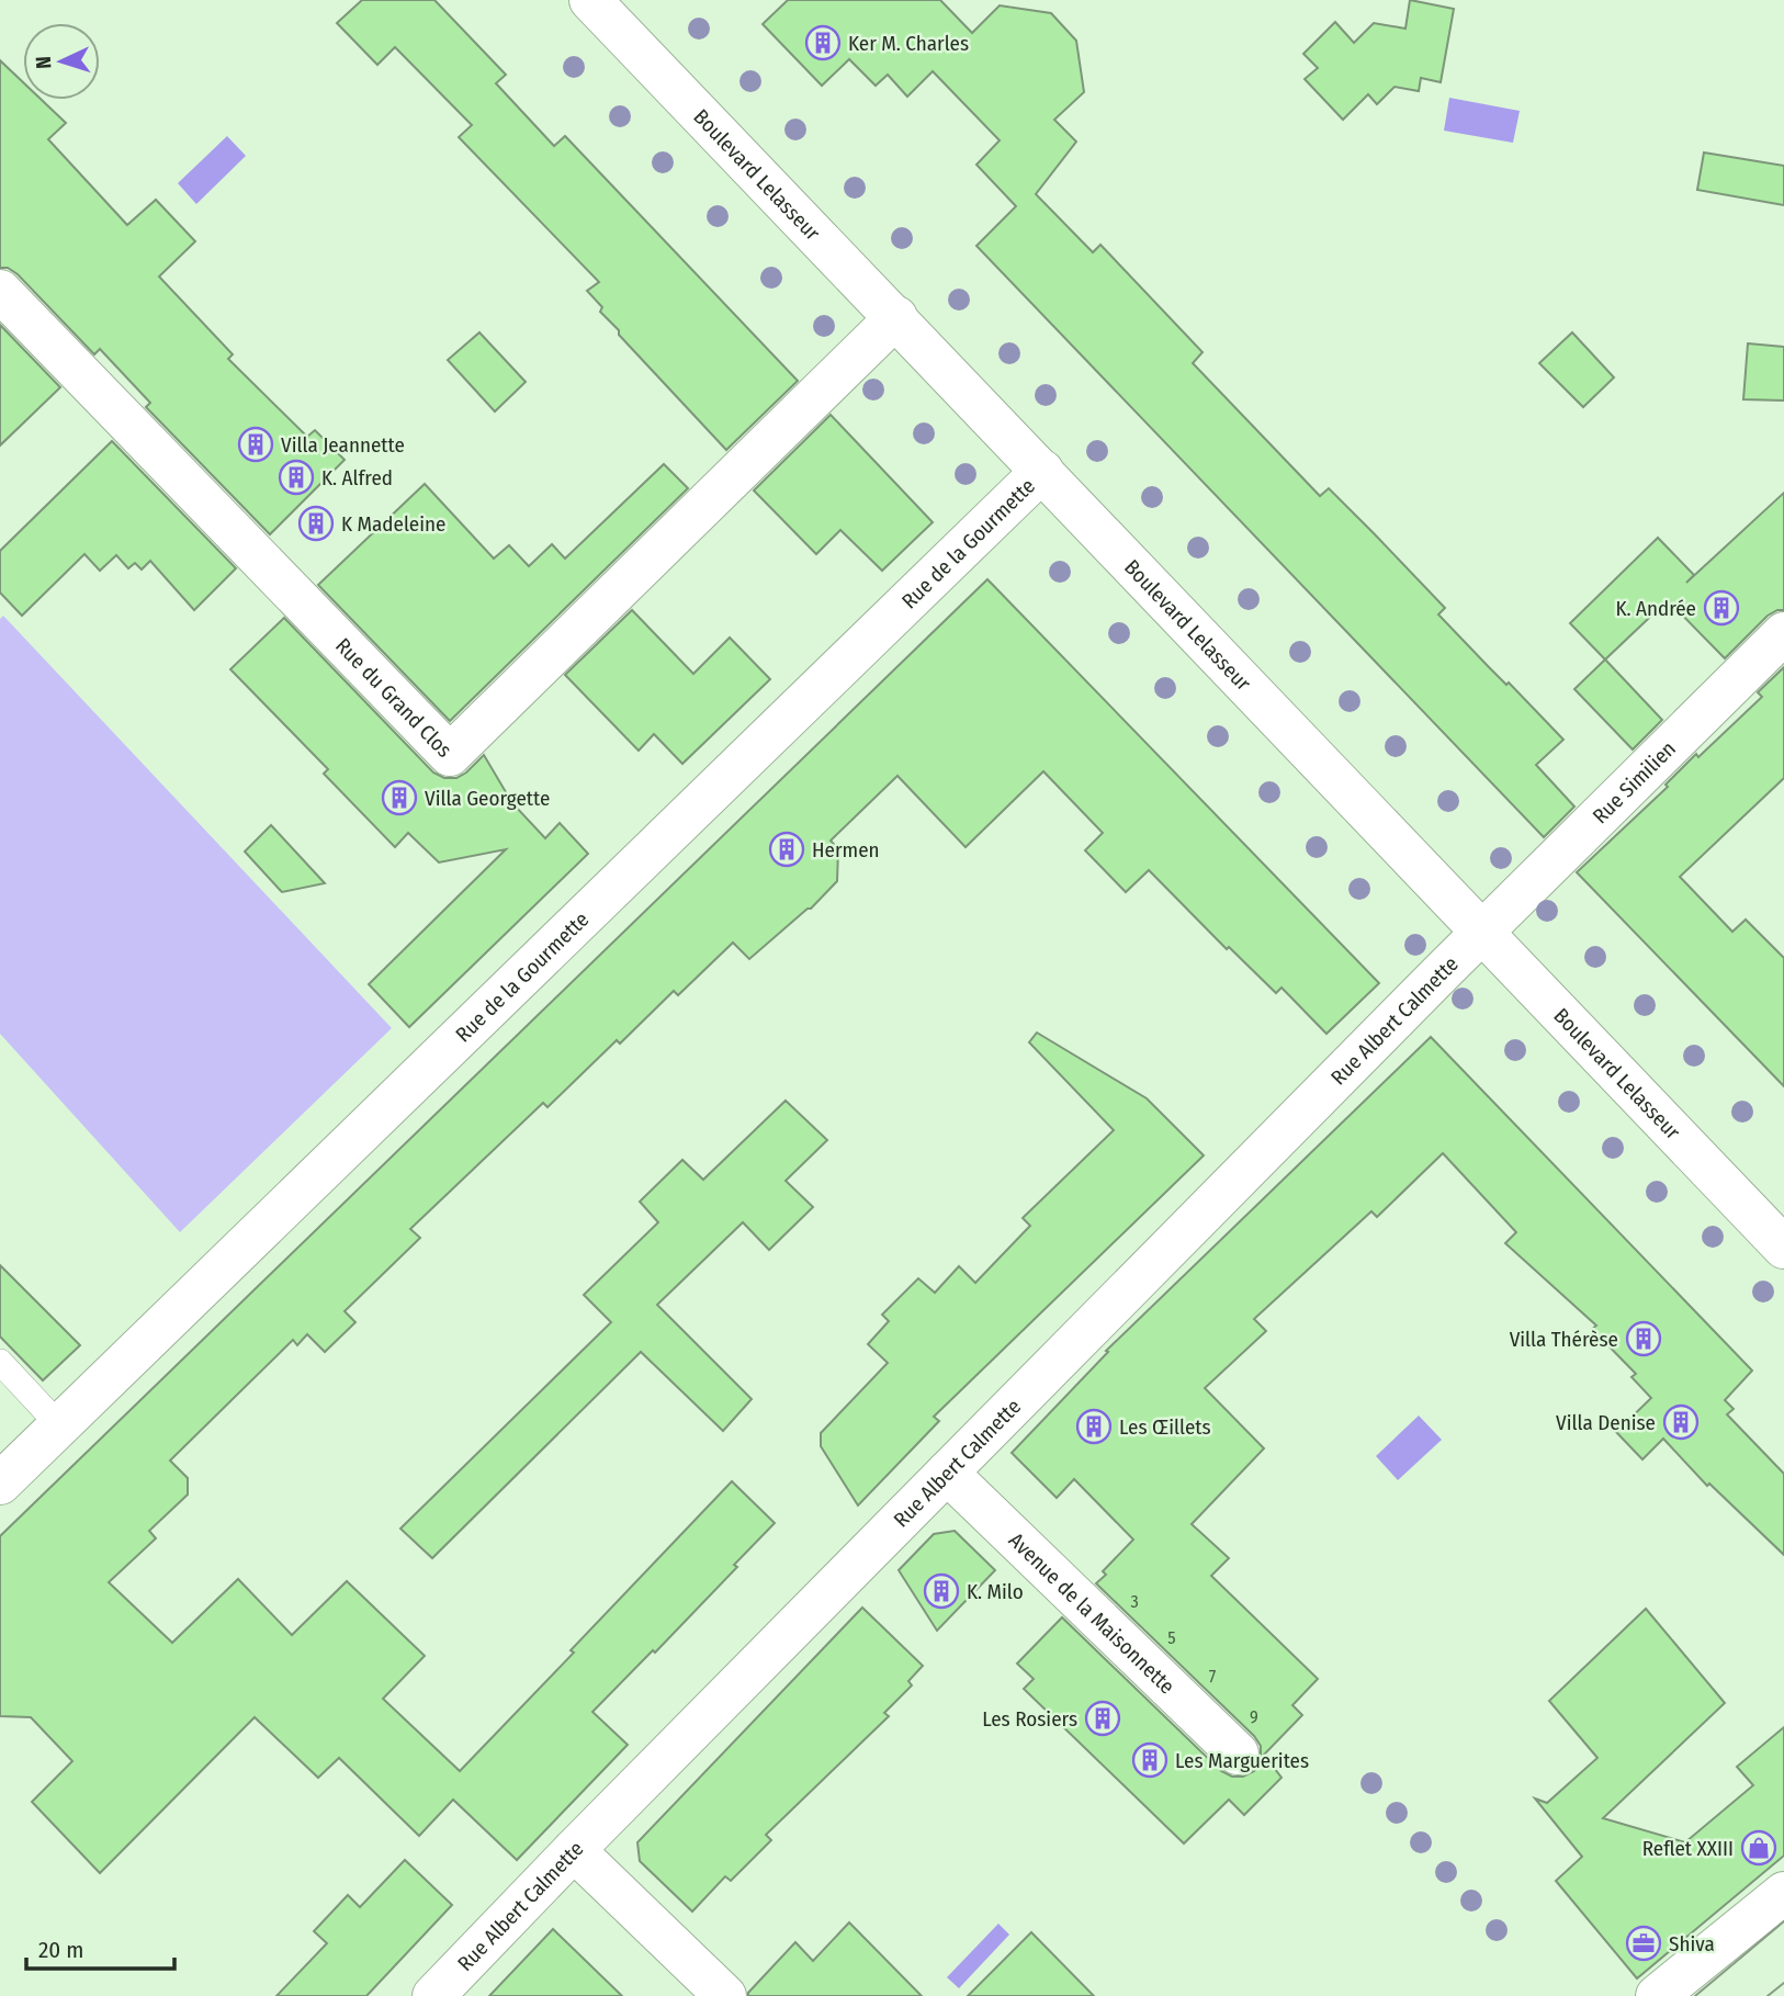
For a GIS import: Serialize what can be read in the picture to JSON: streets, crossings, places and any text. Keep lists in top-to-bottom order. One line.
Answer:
{"streets":{"street":["Boulevard Lelasseur","Rue de la Gourmette","Rue du Grand Clos","Rue Similien","Rue Albert Calmette","Avenue de la Maisonnette"]},"crossings":[["Boulevard Lelasseur","Rue de la Gourmette"],["Boulevard Lelasseur","Rue du Grand Clos"],["Boulevard Lelasseur","Rue Similien"],["Boulevard Lelasseur","Rue Albert Calmette"],["Rue Similien","Rue Albert Calmette"],["Rue Albert Calmette","Avenue de la Maisonnette"]],"places":{"building":["Ker M. Charles","Villa Jeannette","K. Alfred","K Madeleine","K. Andrée","Villa Georgette","Hermen","Villa Thérèse","Villa Denise","Les Œillets","K. Milo","Les Rosiers","Les Marguerites"],"shop":["Reflet XXIII"],"office":["Shiva"]},"house_numbers":["3","5","7","9"],"scale_bar":"20 m","north":"left"}
